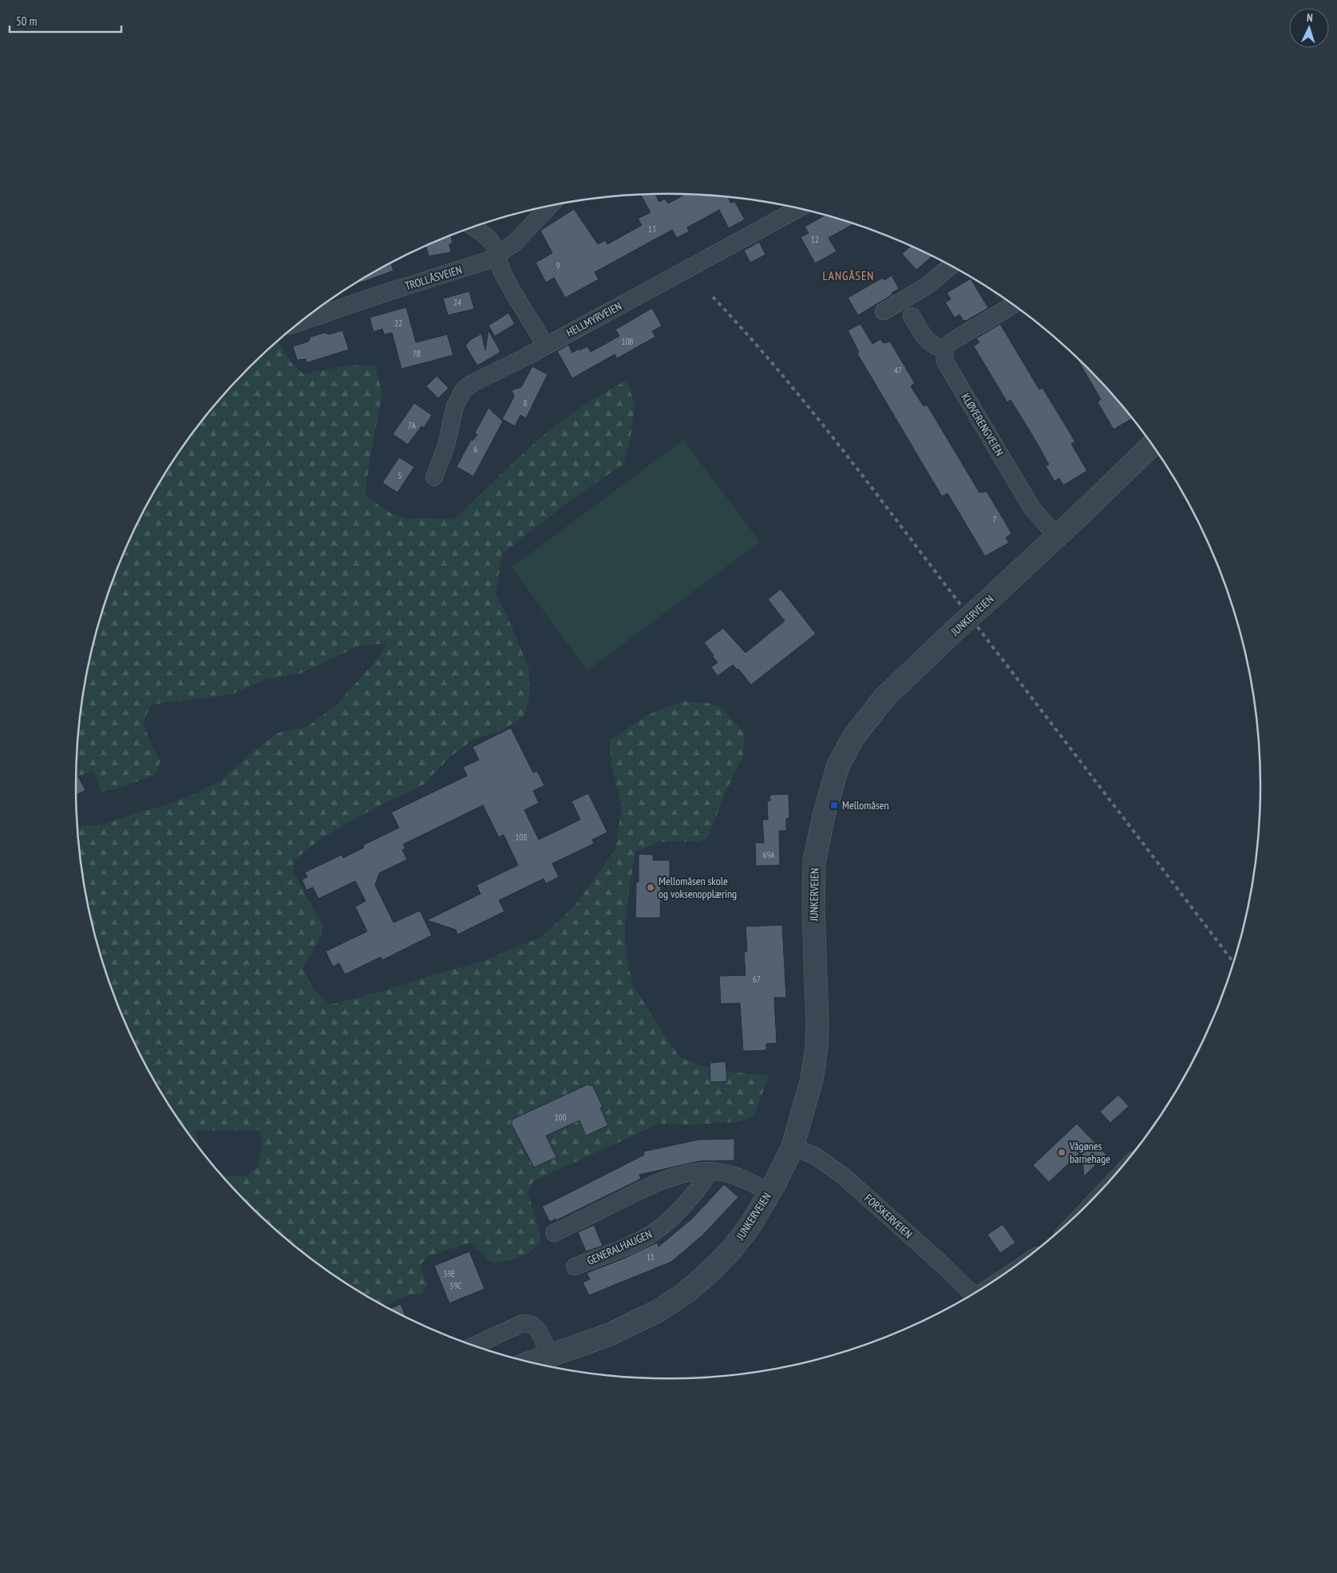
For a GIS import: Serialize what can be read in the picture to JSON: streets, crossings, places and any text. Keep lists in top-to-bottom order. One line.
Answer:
{"streets":{"street":["TROLLÅSVEIEN","HELLMYRVEIEN","KLØVERENGVEIEN","JUNKERVEIEN","FORSKERVEIEN","GENERALHAUGEN"]},"crossings":[["KLØVERENGVEIEN","JUNKERVEIEN"],["JUNKERVEIEN","FORSKERVEIEN"]],"districts":["LANGÅSEN"],"places":{"transit":["Mellomåsen"],"other":["Mellomåsen skole og voksenopplæring","Vågønes barnehage"]},"house_numbers":["13","12","9","24","22","10B","7B","47","8","7A","6","5","7","108","69A","67","100","11","59E","59C"],"scale_bar":"50 m","north":"top"}
